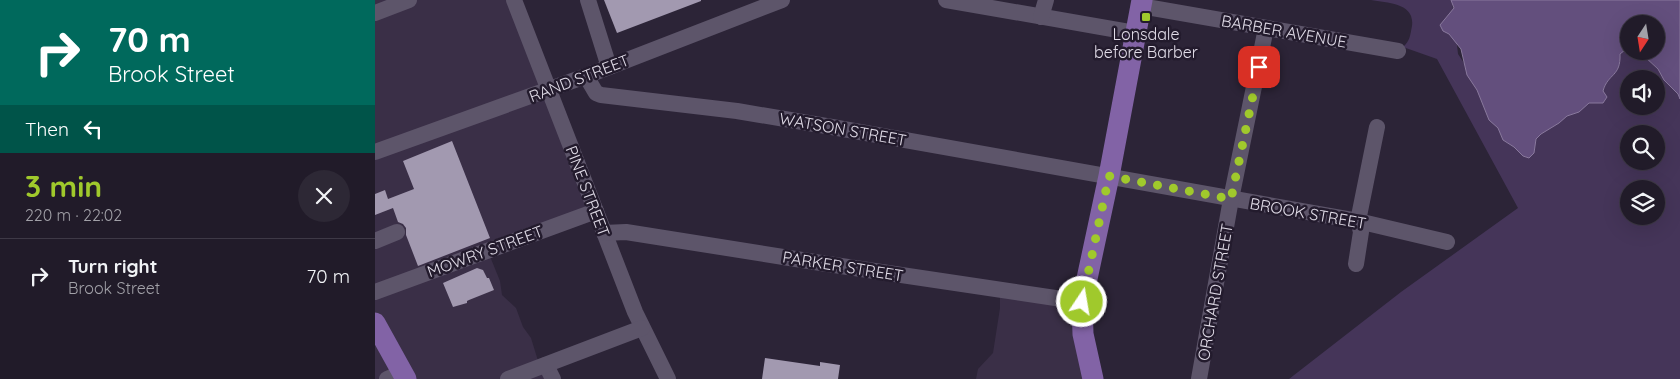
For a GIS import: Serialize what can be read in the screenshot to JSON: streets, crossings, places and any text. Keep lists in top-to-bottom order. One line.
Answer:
{"streets":{"street":["BARBER AVENUE","RAND STREET","WATSON STREET","PINE STREET","BROOK STREET","MOWRY STREET","PARKER STREET","ORCHARD STREET"]},"crossings":[["BARBER AVENUE","ORCHARD STREET"],["RAND STREET","WATSON STREET"],["RAND STREET","PINE STREET"],["WATSON STREET","BROOK STREET"],["PINE STREET","MOWRY STREET"],["PINE STREET","PARKER STREET"],["BROOK STREET","ORCHARD STREET"]],"places":{"transit":["Lonsdale before Barber"]},"north":"bottom","page":{"turn":["70 m","Brook Street"],"then":"Then","heading":["3 min","220 m · 22:02"],"list":[{"name":"Turn right","note":"Brook Street","value":"70 m"}]}}
